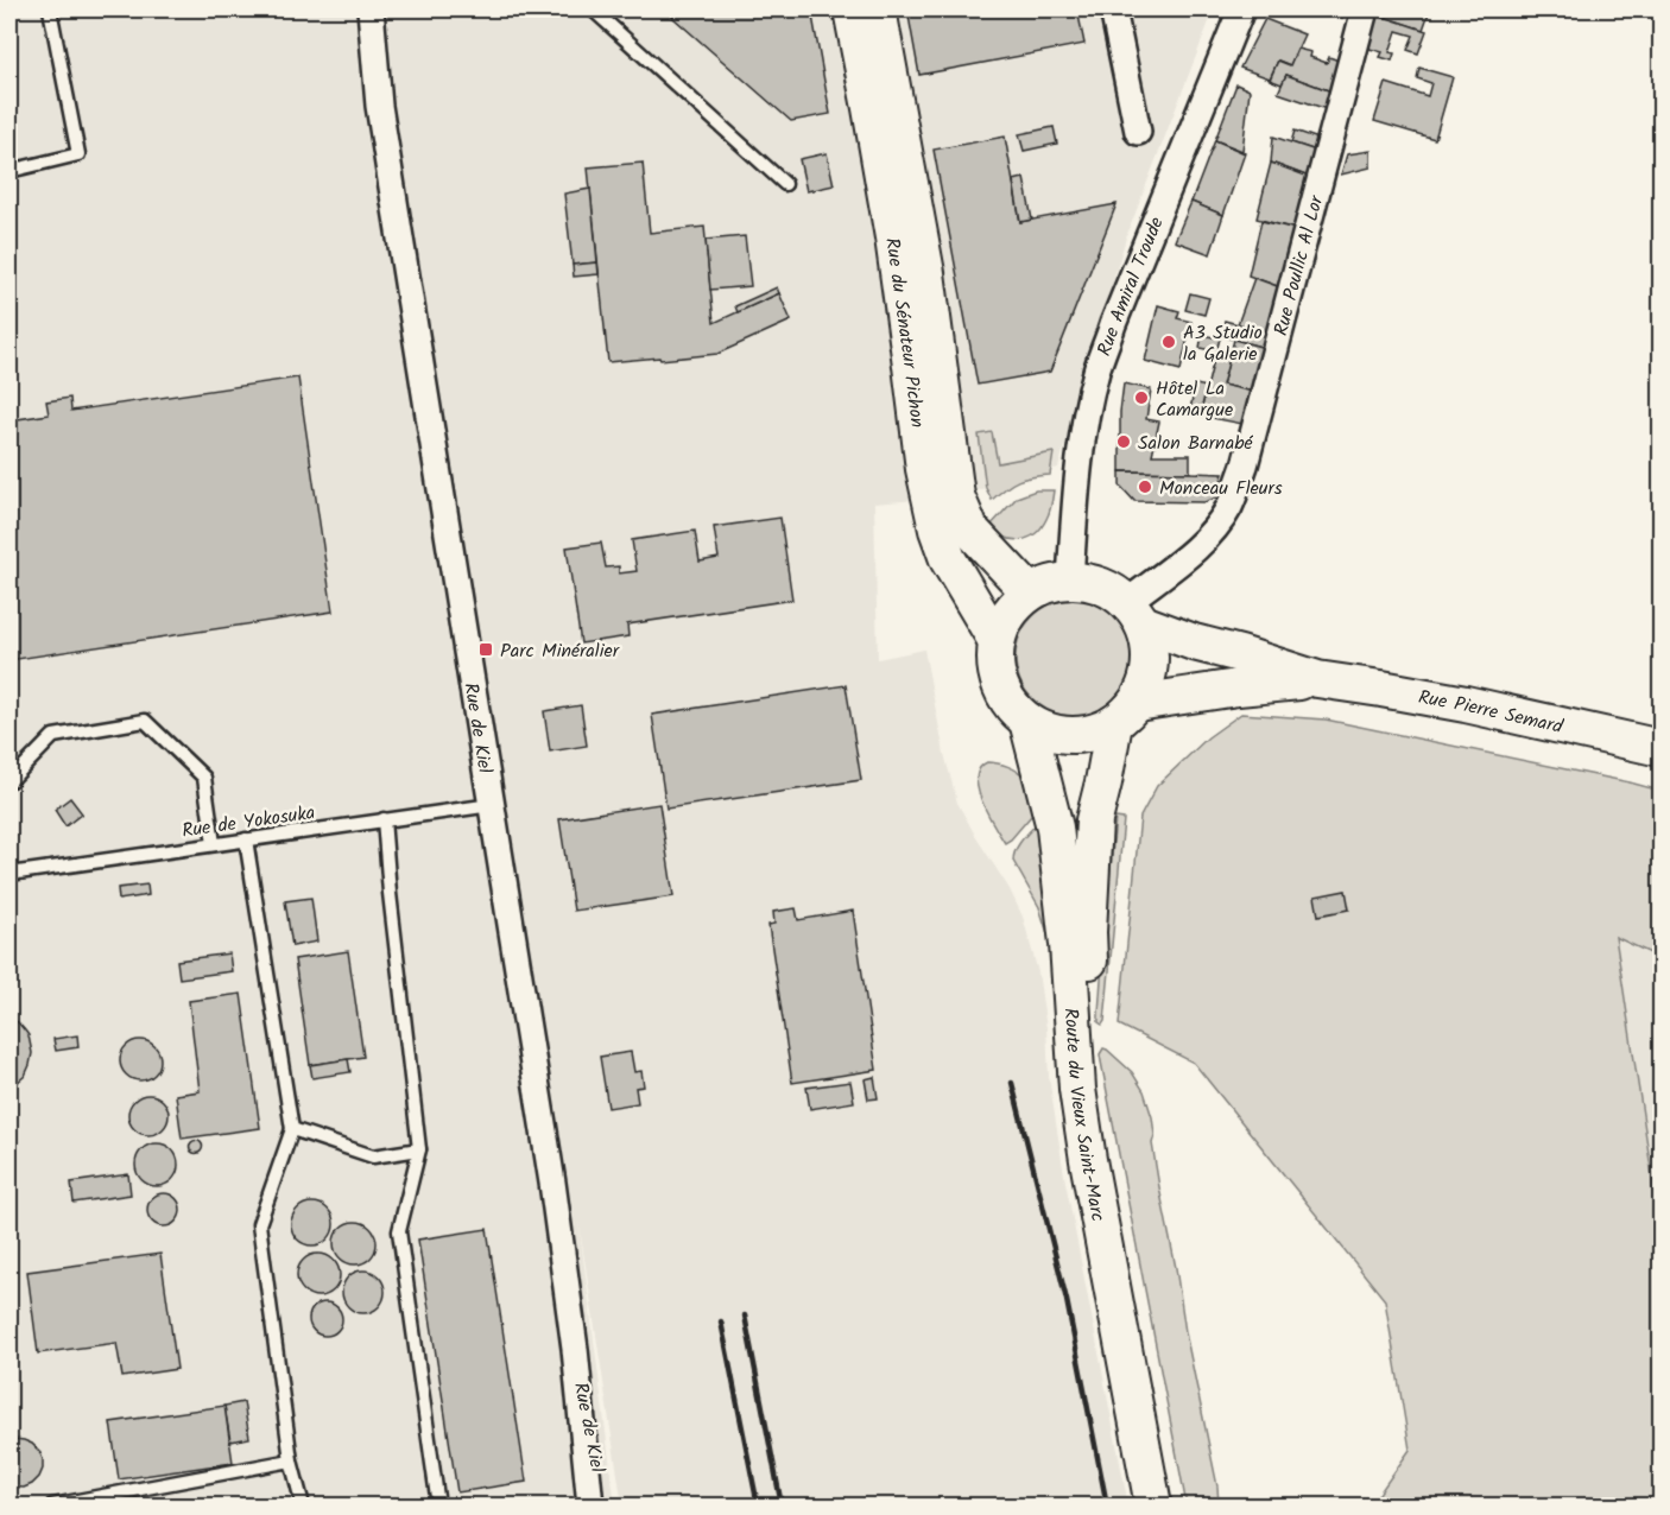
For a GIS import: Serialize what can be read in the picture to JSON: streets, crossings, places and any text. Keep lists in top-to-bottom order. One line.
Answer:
{"streets":{"main road":["Rue du Sénateur Pichon","Rue Pierre Semard","Route du Vieux Saint-Marc"],"street":["Rue Poullic Al Lor","Rue Amiral Troude","Rue de Kiel"],"lane":["Rue de Yokosuka"]},"crossings":[["Rue Poullic Al Lor","Rue Amiral Troude"],["Rue Poullic Al Lor","Rue du Sénateur Pichon"],["Rue Poullic Al Lor","Rue Pierre Semard"],["Rue Poullic Al Lor","Route du Vieux Saint-Marc"],["Rue Amiral Troude","Rue du Sénateur Pichon"],["Rue Amiral Troude","Rue Pierre Semard"],["Rue Amiral Troude","Route du Vieux Saint-Marc"],["Rue du Sénateur Pichon","Rue Pierre Semard"],["Rue du Sénateur Pichon","Route du Vieux Saint-Marc"],["Rue Pierre Semard","Route du Vieux Saint-Marc"],["Rue de Kiel","Rue de Yokosuka"]],"places":{"other":["A3 Studio la Galerie","Hôtel La Camargue","Salon Barnabé","Monceau Fleurs"],"transit":["Parc Minéralier"]}}
